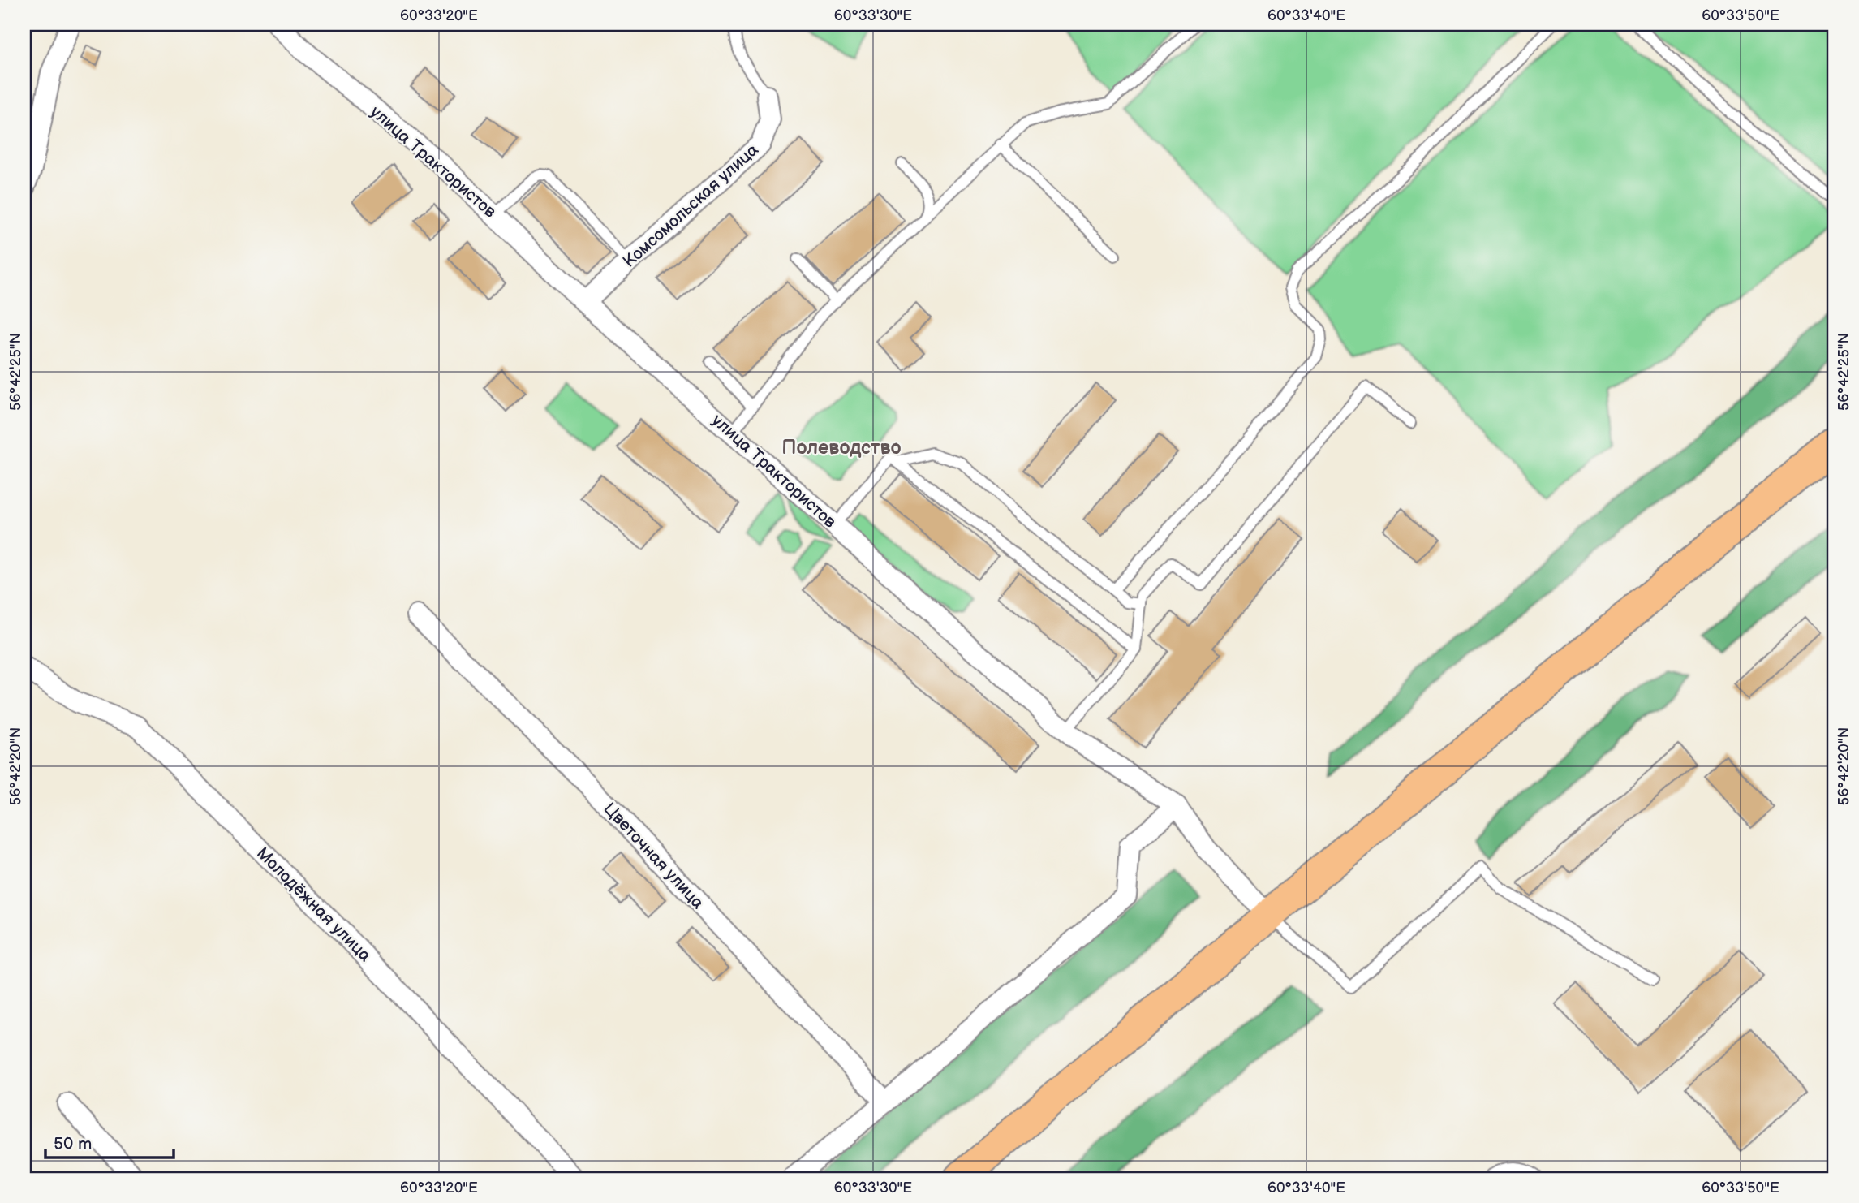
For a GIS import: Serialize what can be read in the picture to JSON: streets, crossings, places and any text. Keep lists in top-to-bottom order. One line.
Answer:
{"streets":{"street":["улица Трактористов","Комсомольская улица","Цветочная улица","Молодёжная улица"]},"crossings":[["улица Трактористов","Комсомольская улица"]],"districts":["Полеводство"],"scale_bar":"50 m","coordinates":["60°33'20\"E","60°33'30\"E","60°33'40\"E","60°33'50\"E","56°42'25\"N","56°42'20\"N"]}
